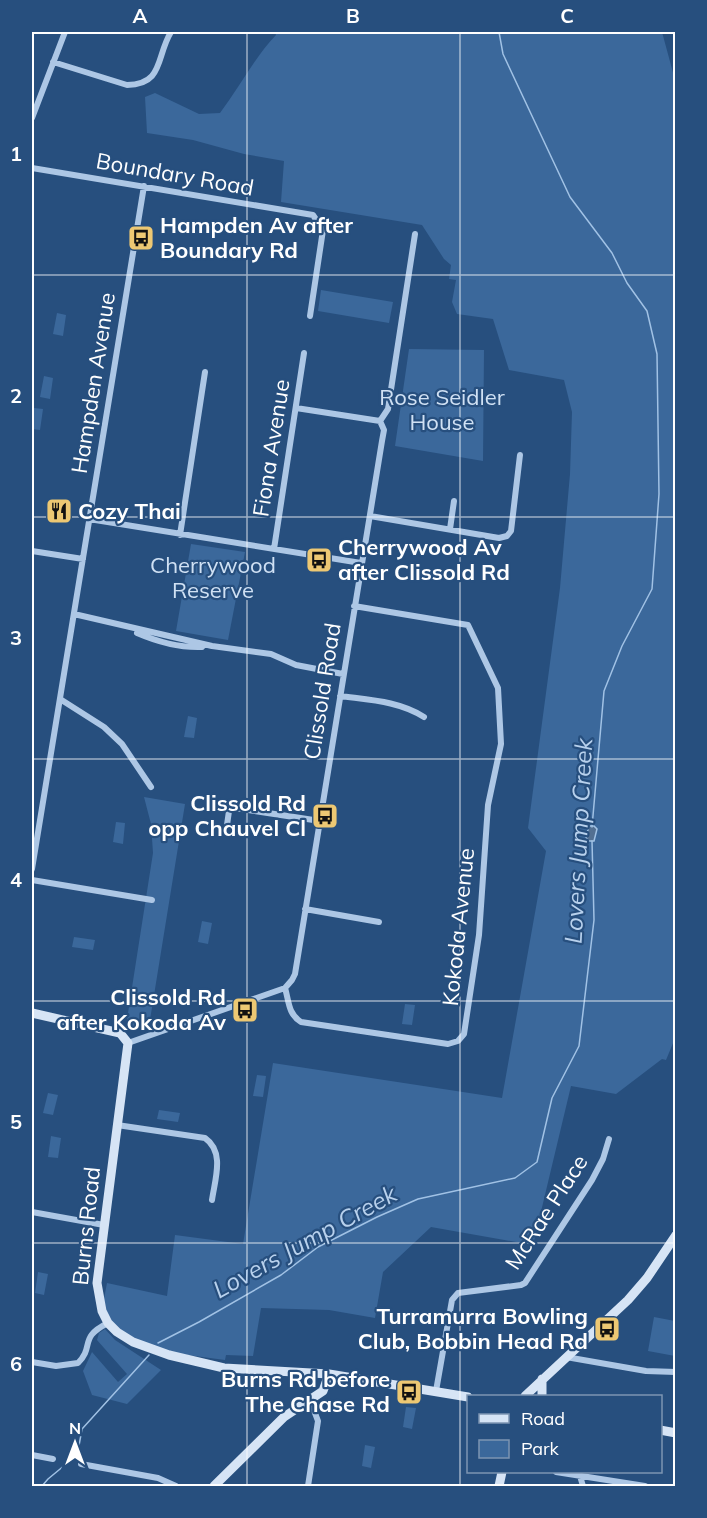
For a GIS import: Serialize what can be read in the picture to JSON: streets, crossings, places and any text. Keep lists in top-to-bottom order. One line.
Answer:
{"streets":{"main road":["Burns Road"],"street":["Boundary Road","Hampden Avenue","Fiona Avenue","Clissold Road","Kokoda Avenue","McRae Place"]},"crossings":[["Boundary Road","Hampden Avenue"],["Clissold Road","Kokoda Avenue"]],"water":["Lovers Jump Creek"],"parks":["Rose Seidler House","Cherrywood Reserve"],"places":{"bus stop":["Hampden Av after Boundary Rd","Cherrywood Av after Clissold Rd","Clissold Rd opp Chauvel Cl","Clissold Rd after Kokoda Av","Turramurra Bowling Club, Bobbin Head Rd","Burns Rd before The Chase Rd"],"restaurant":["Cozy Thai"]},"legend":["Road","Park"],"north":"top","grid":{"columns":["A","B","C"],"rows":["1","2","3","4","5","6"]}}
